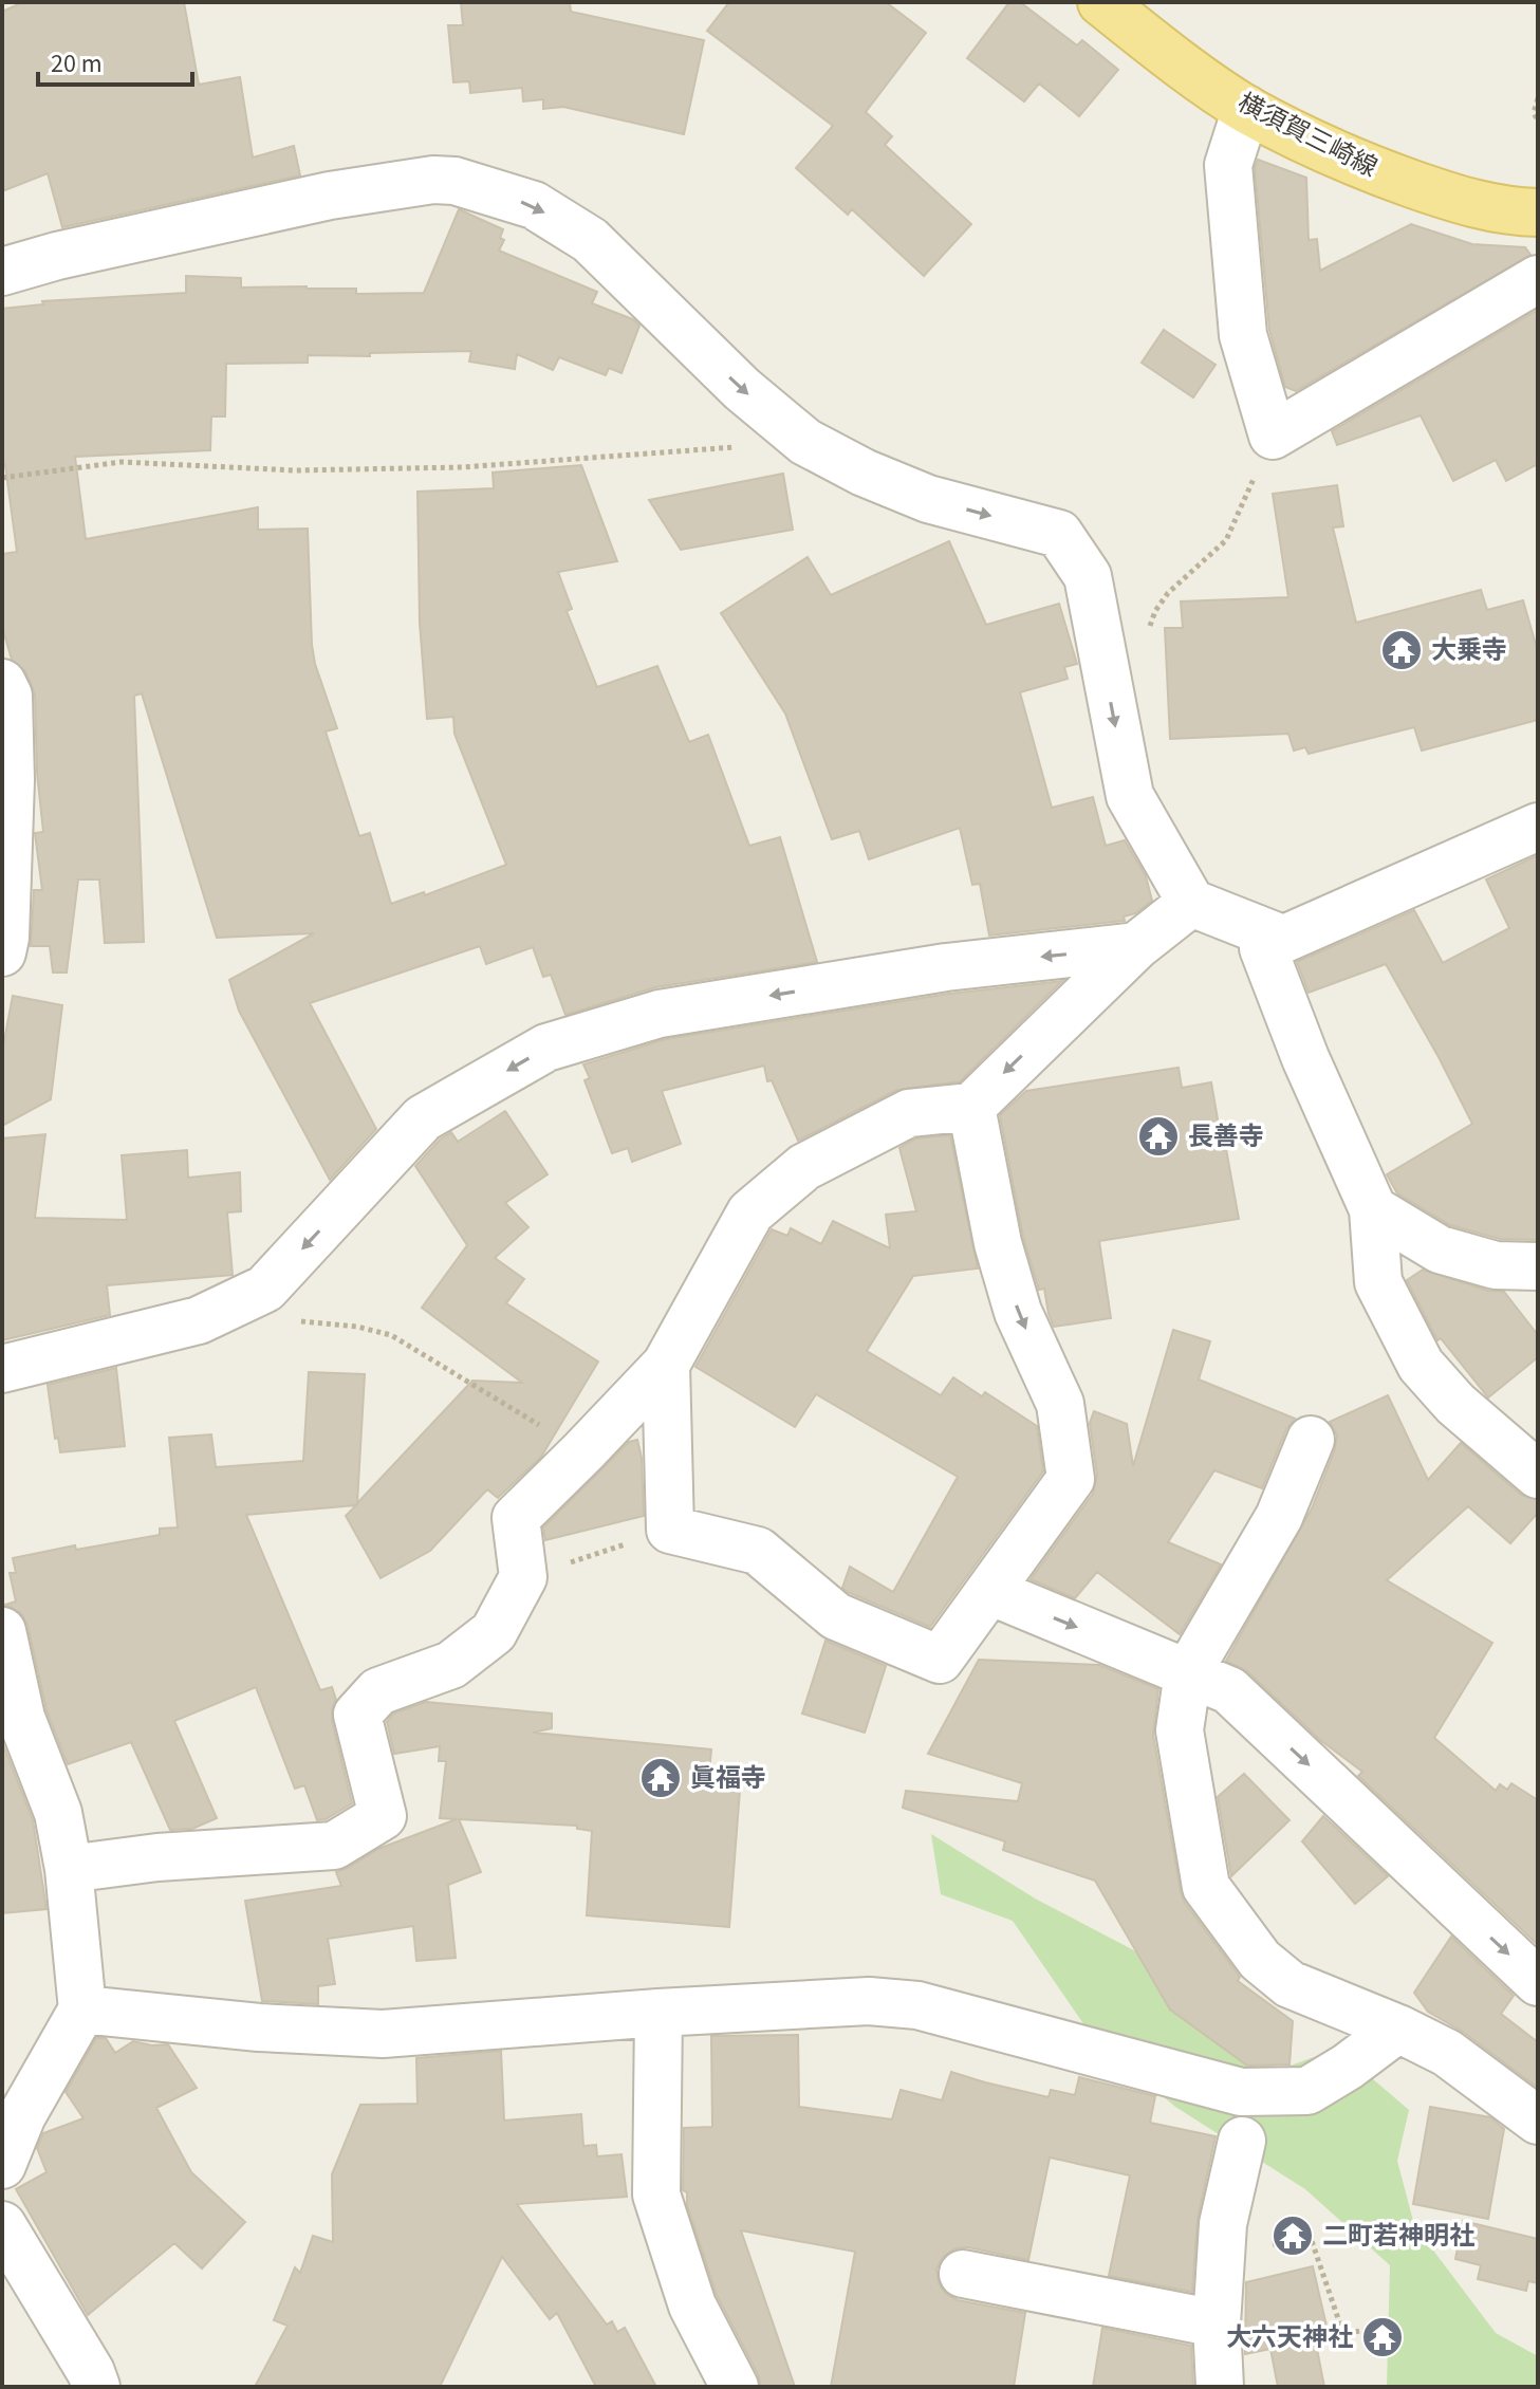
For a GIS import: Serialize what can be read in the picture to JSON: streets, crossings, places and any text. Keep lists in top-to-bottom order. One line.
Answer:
{"streets":{"main road":["横須賀三崎線"]},"places":{"temple":["大乗寺","長善寺","眞福寺","二町若神明社","大六天神社"]},"scale_bar":"20 m"}
